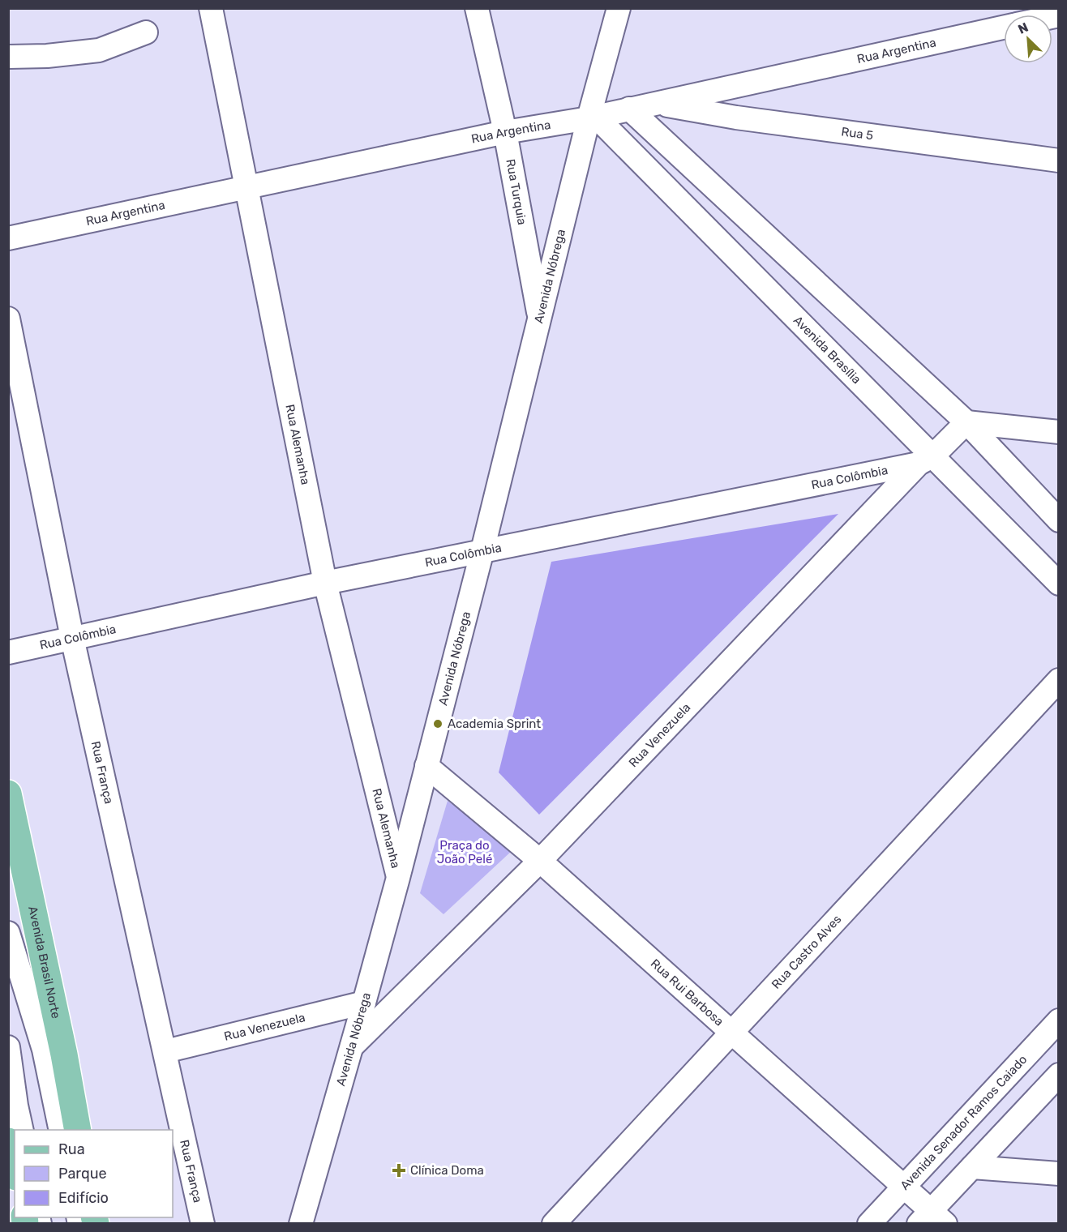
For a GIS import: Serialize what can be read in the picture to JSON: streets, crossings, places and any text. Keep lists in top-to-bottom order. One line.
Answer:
{"streets":{"main road":["Avenida Brasil Norte"],"street":["Rua Argentina","Rua 5","Rua Turquia","Avenida Nóbrega","Avenida Brasília","Rua Alemanha","Rua Colômbia","Rua Venezuela","Rua França","Rua Castro Alves","Rua Rui Barbosa","Avenida Senador Ramos Caiado"]},"crossings":[["Rua Argentina","Rua 5"],["Rua Argentina","Rua Turquia"],["Rua Argentina","Avenida Nóbrega"],["Rua Argentina","Avenida Brasília"],["Rua Argentina","Rua Alemanha"],["Rua Turquia","Avenida Nóbrega"],["Avenida Nóbrega","Avenida Brasília"],["Avenida Nóbrega","Rua Alemanha"],["Avenida Nóbrega","Rua Colômbia"],["Avenida Nóbrega","Rua Venezuela"],["Avenida Nóbrega","Rua Rui Barbosa"],["Avenida Brasília","Rua Colômbia"],["Avenida Brasília","Rua Venezuela"],["Rua Alemanha","Rua Colômbia"],["Rua Colômbia","Rua Venezuela"],["Rua Colômbia","Rua França"],["Rua Venezuela","Rua França"],["Rua Venezuela","Rua Rui Barbosa"],["Rua Castro Alves","Rua Rui Barbosa"],["Rua Rui Barbosa","Avenida Senador Ramos Caiado"]],"parks":["Praça do João Pelé"],"places":{"other":["Academia Sprint"],"health":["Clínica Doma"]},"legend":["Rua","Parque","Edifício"],"north":"top left"}
